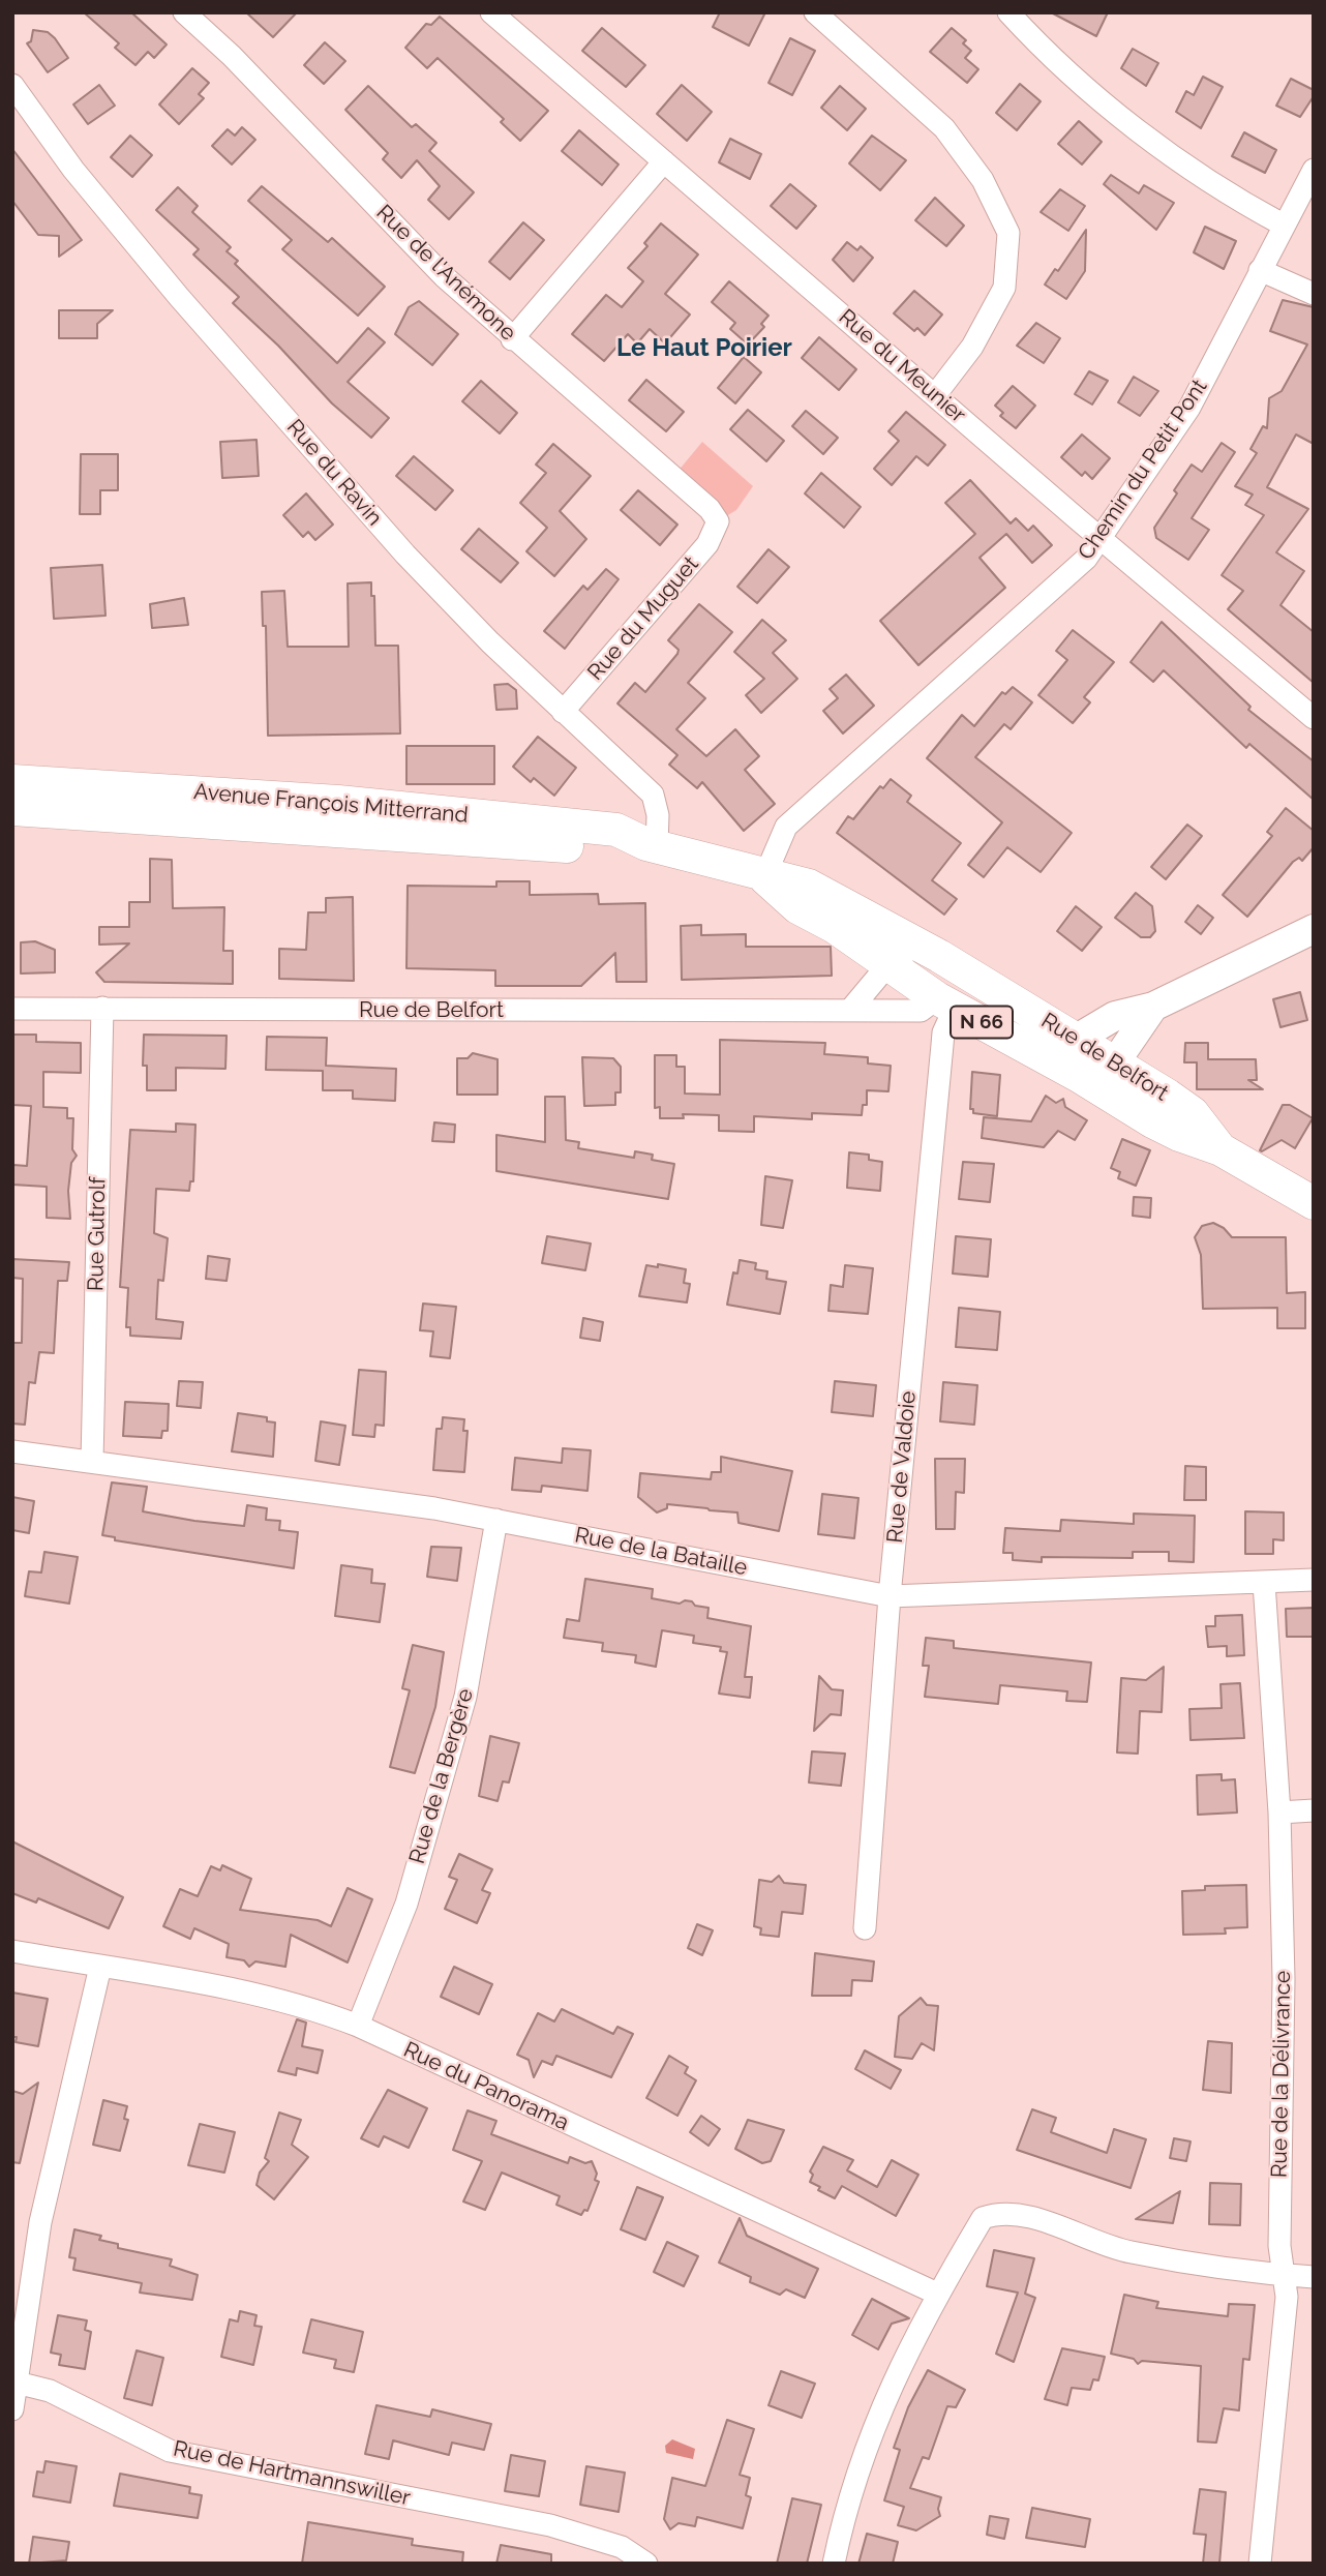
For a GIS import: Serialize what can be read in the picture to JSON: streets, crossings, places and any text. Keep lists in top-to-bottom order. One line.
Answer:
{"streets":{"main road":["Avenue François Mitterrand","Rue de Belfort","N 66"],"street":["Rue de l'Anémone","Rue du Meunier","Chemin du Petit Pont","Rue du Ravin","Rue du Muguet","Rue Gutrolf","Rue de Valdoie","Rue de la Bataille","Rue de la Bergère","Rue de la Délivrance","Rue du Panorama","Rue de Hartmannswiller"]},"crossings":[["Rue de l'Anémone","Rue du Muguet"],["Rue du Meunier","Chemin du Petit Pont"],["Chemin du Petit Pont","Avenue François Mitterrand"],["Rue du Ravin","Rue du Muguet"],["Rue du Ravin","Avenue François Mitterrand"],["Avenue François Mitterrand","Rue de Belfort"],["Rue de Belfort","Rue Gutrolf"],["Rue de Belfort","Rue de Valdoie"],["Rue Gutrolf","Rue de la Bataille"],["Rue de Valdoie","Rue de la Bataille"],["Rue de la Bataille","Rue de la Bergère"],["Rue de la Bataille","Rue de la Délivrance"],["Rue de la Bergère","Rue du Panorama"]],"districts":["Le Haut Poirier"]}
